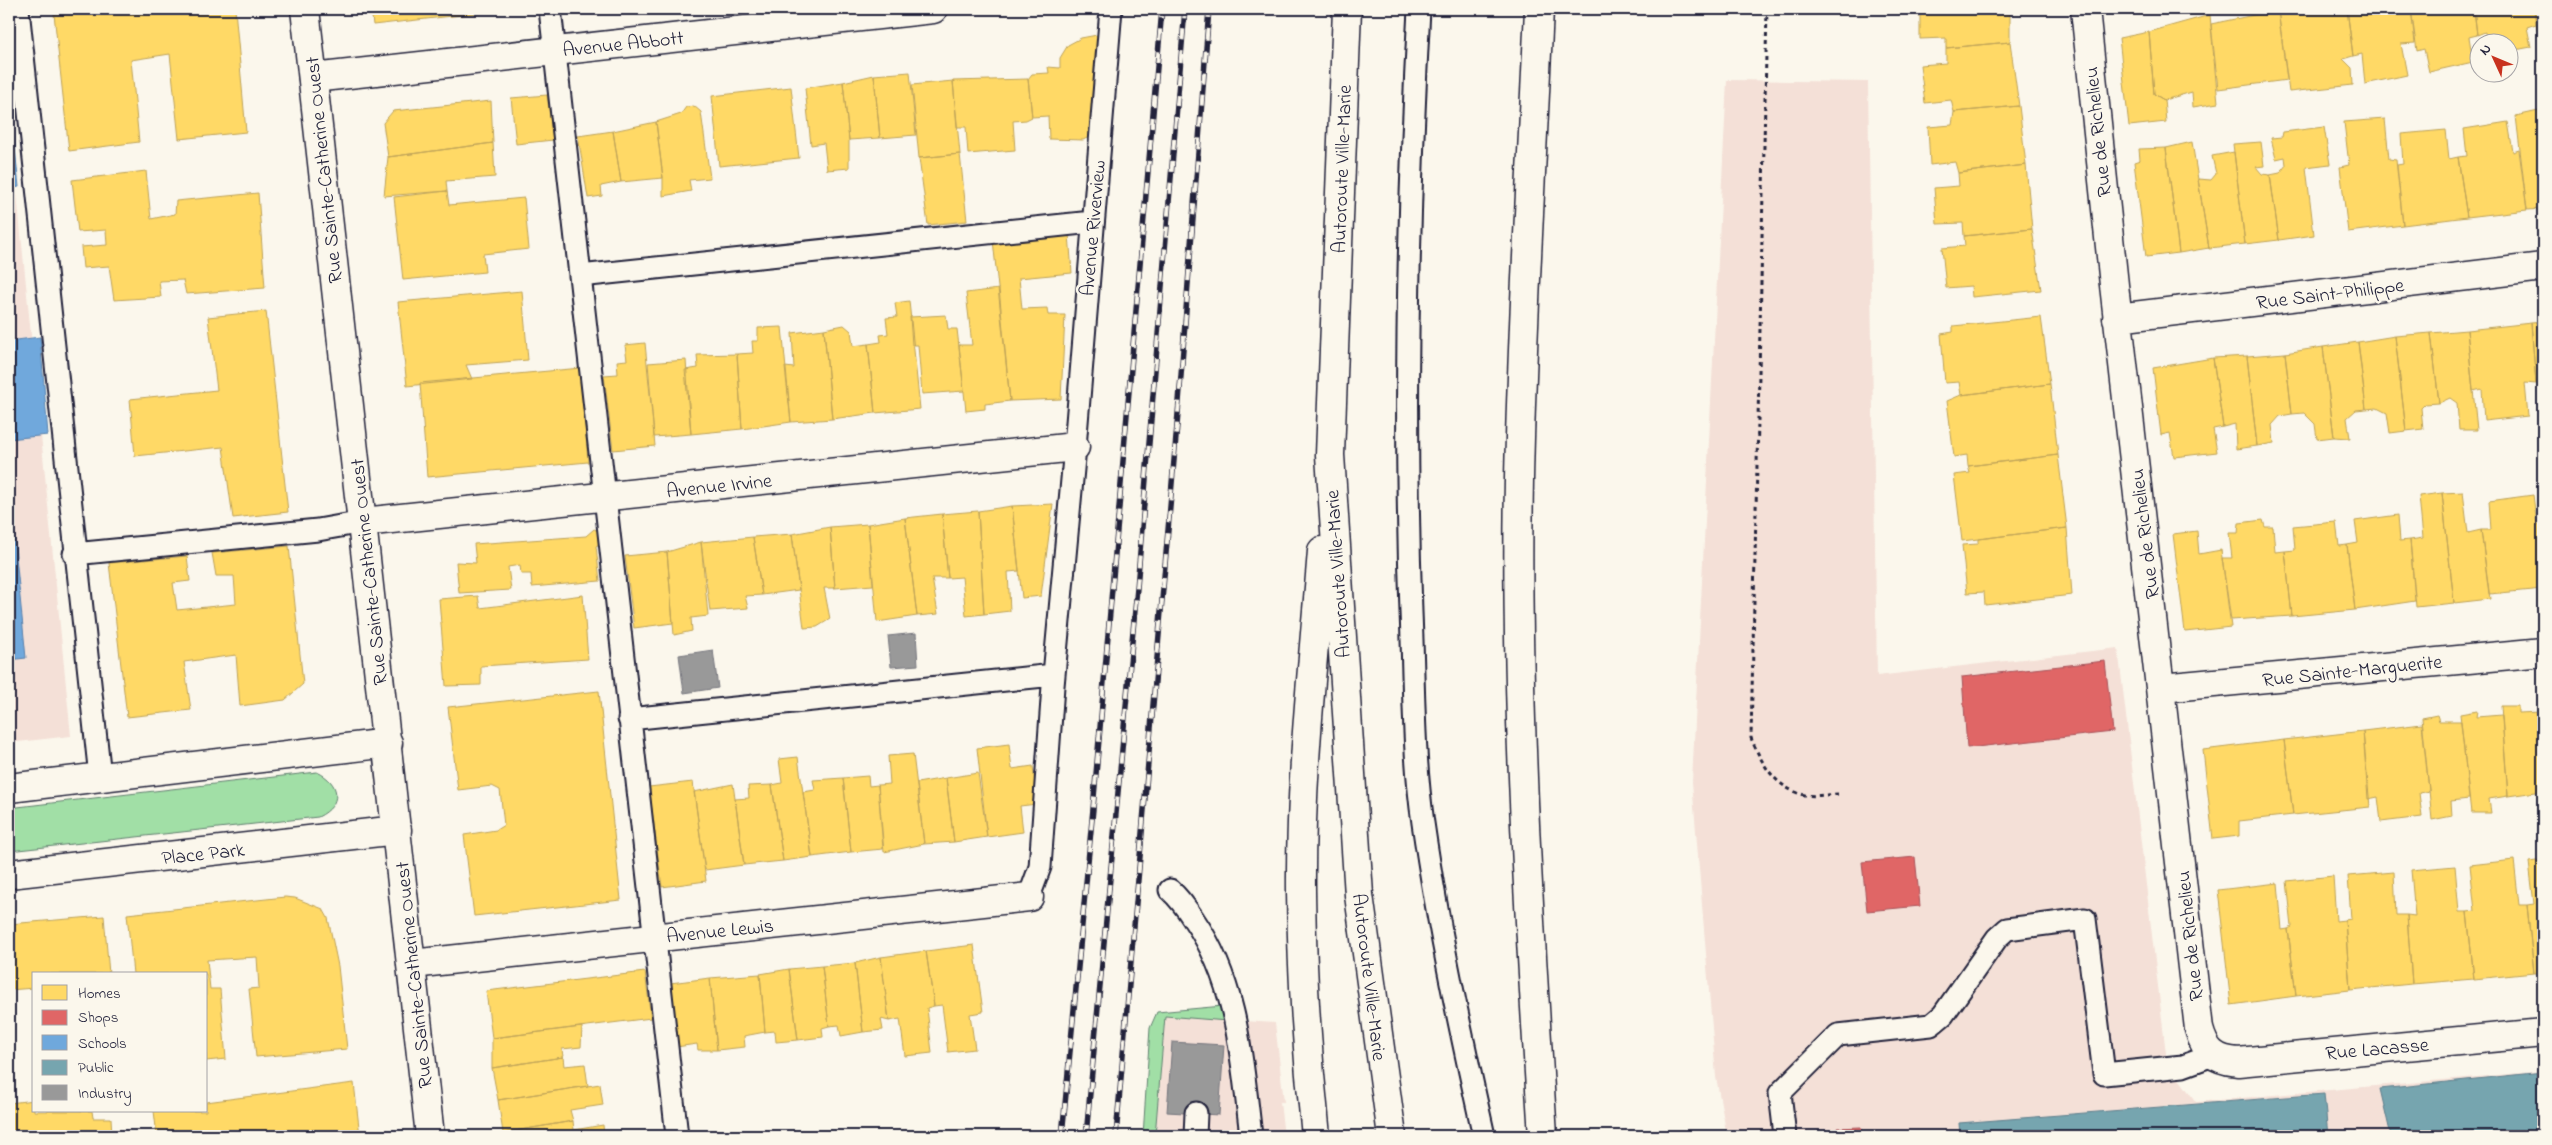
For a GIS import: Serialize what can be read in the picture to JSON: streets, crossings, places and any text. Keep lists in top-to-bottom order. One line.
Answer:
{"streets":{"main road":["Avenue Abbott","Rue de Richelieu","Autoroute Ville-Marie","Rue Sainte-Catherine Ouest","Rue Saint-Philippe","Avenue Irvine","Rue Sainte-Marguerite","Place Park","Avenue Lewis","Rue Lacasse"],"lane":["Avenue Riverview"]},"crossings":[["Avenue Abbott","Rue Sainte-Catherine Ouest"],["Rue de Richelieu","Rue Saint-Philippe"],["Rue de Richelieu","Rue Sainte-Marguerite"],["Rue de Richelieu","Rue Lacasse"],["Rue Sainte-Catherine Ouest","Avenue Irvine"],["Rue Sainte-Catherine Ouest","Place Park"],["Rue Sainte-Catherine Ouest","Avenue Lewis"],["Avenue Riverview","Avenue Irvine"],["Avenue Riverview","Avenue Lewis"]],"legend":["Homes","Shops","Schools","Public","Industry"],"north":"top left"}
